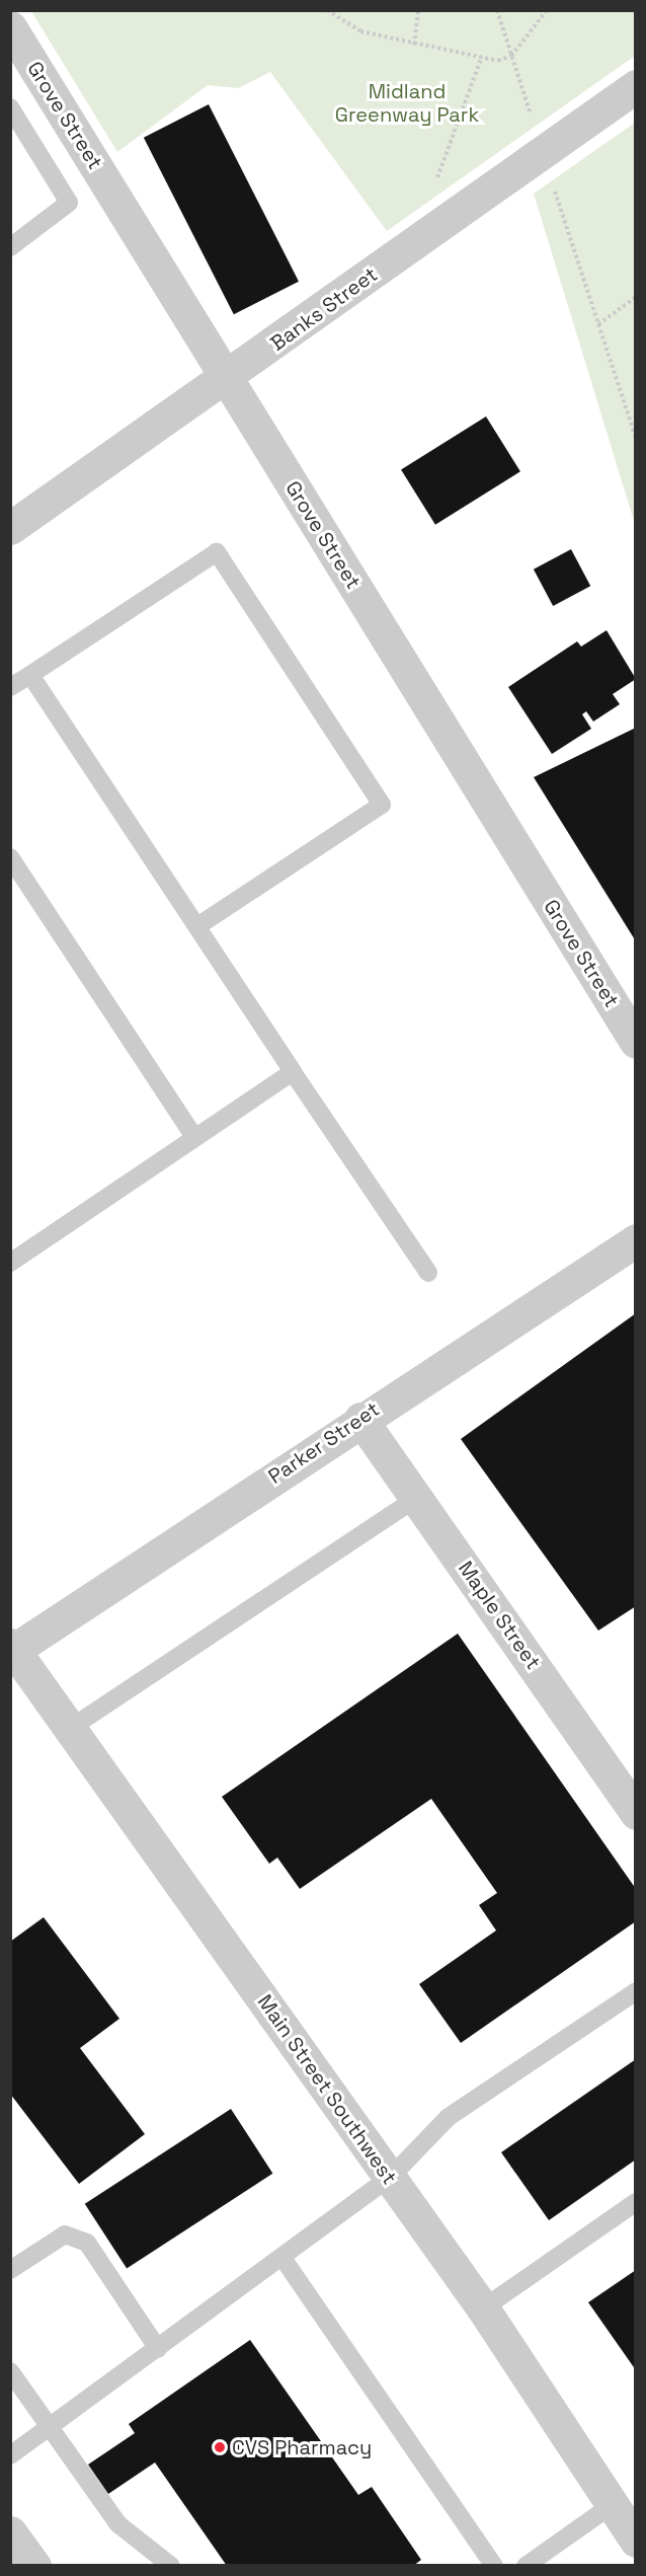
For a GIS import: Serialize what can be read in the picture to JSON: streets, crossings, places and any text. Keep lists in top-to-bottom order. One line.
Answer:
{"streets":{"street":["Grove Street","Banks Street","Parker Street","Maple Street","Main Street Southwest"]},"crossings":[["Grove Street","Banks Street"],["Parker Street","Maple Street"],["Parker Street","Main Street Southwest"]],"parks":["Midland Greenway Park"],"places":["CVS Pharmacy"]}
